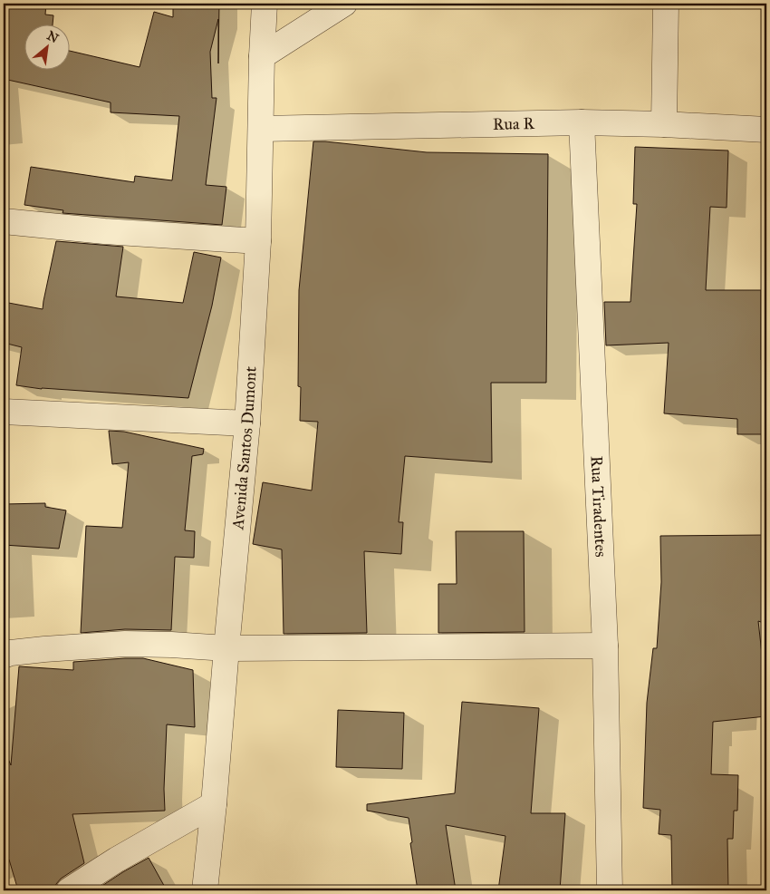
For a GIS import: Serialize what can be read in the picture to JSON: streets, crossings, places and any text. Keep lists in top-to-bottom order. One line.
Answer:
{"streets":{"street":["Rua R","Avenida Santos Dumont","Rua Tiradentes"]},"crossings":[["Rua R","Avenida Santos Dumont"],["Rua R","Rua Tiradentes"]],"north":"top right"}
